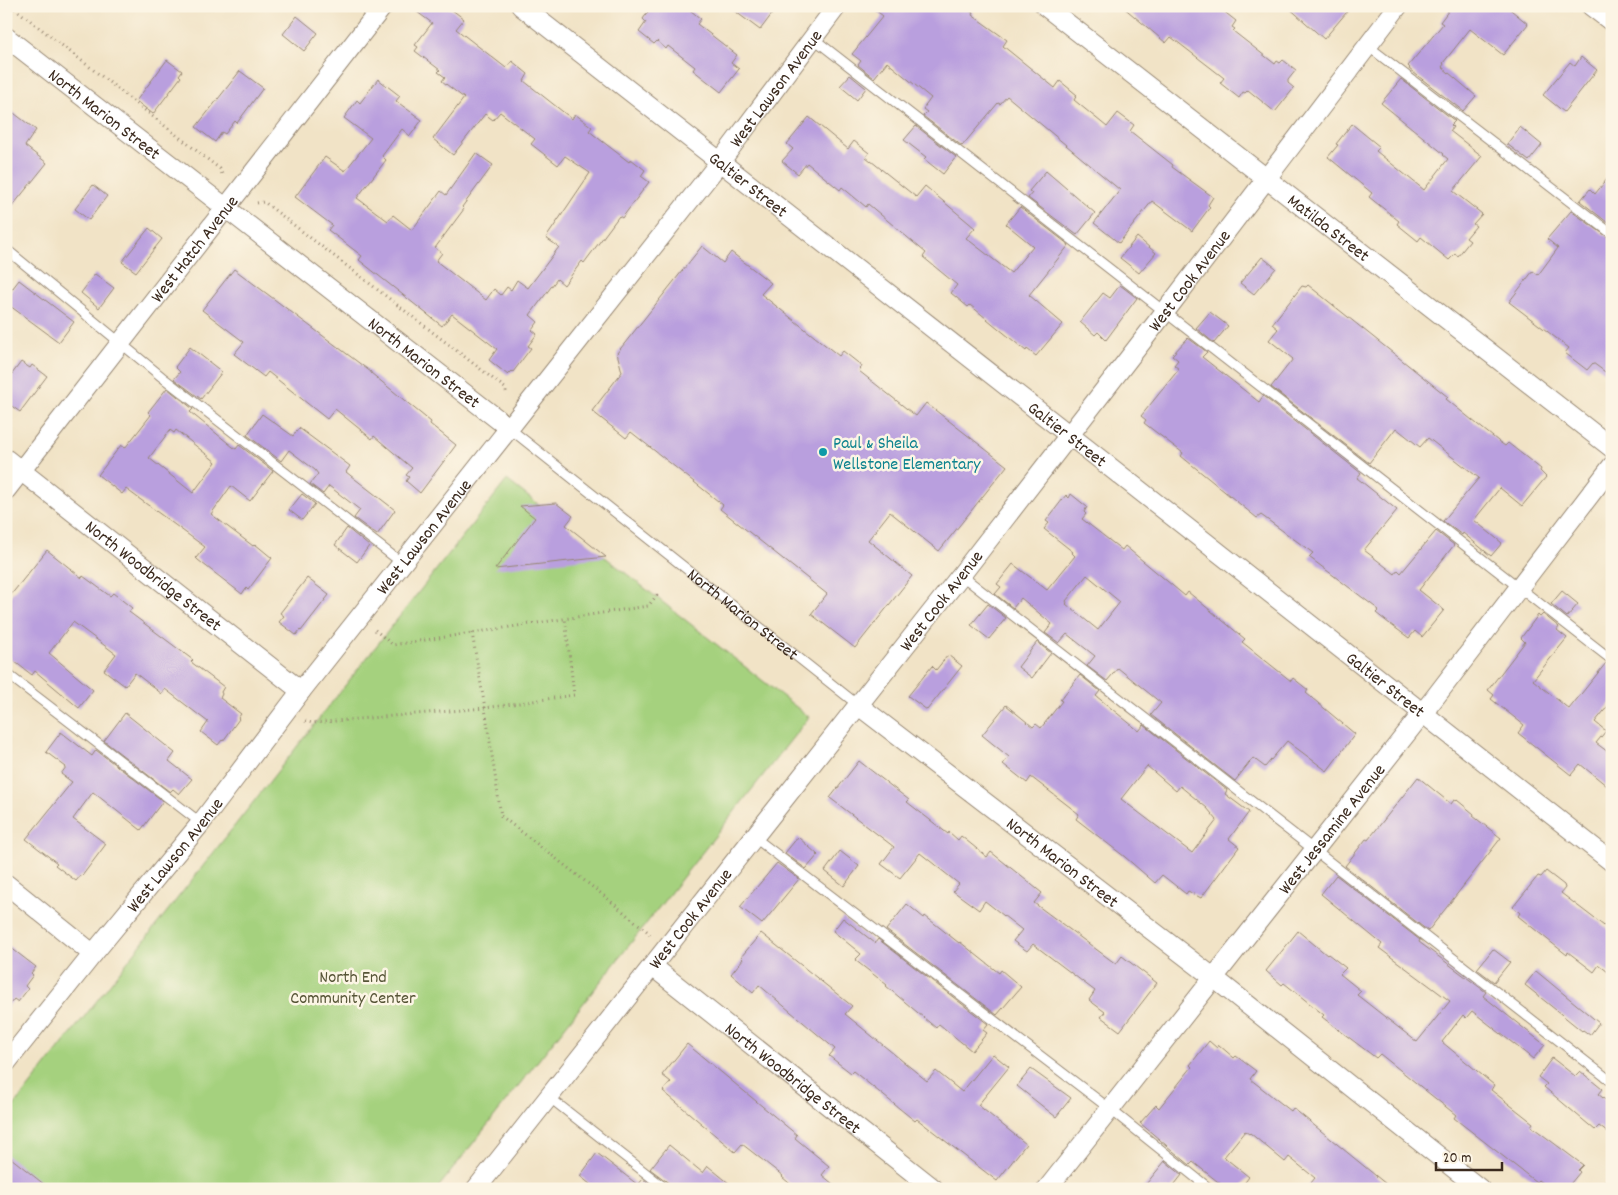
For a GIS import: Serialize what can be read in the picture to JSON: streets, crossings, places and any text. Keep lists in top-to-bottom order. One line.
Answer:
{"streets":{"street":["West Lawson Avenue","North Marion Street","Galtier Street","Matilda Street","West Hatch Avenue","West Cook Avenue","North Woodbridge Street","West Jessamine Avenue"]},"crossings":[["West Lawson Avenue","North Marion Street"],["West Lawson Avenue","Galtier Street"],["West Lawson Avenue","North Woodbridge Street"],["North Marion Street","West Hatch Avenue"],["North Marion Street","West Cook Avenue"],["North Marion Street","West Jessamine Avenue"],["Galtier Street","West Cook Avenue"],["Galtier Street","West Jessamine Avenue"],["Matilda Street","West Cook Avenue"],["West Hatch Avenue","North Woodbridge Street"],["West Cook Avenue","North Woodbridge Street"]],"parks":["North End Community Center"],"places":["Paul & Sheila Wellstone Elementary"],"scale_bar":"20 m"}
